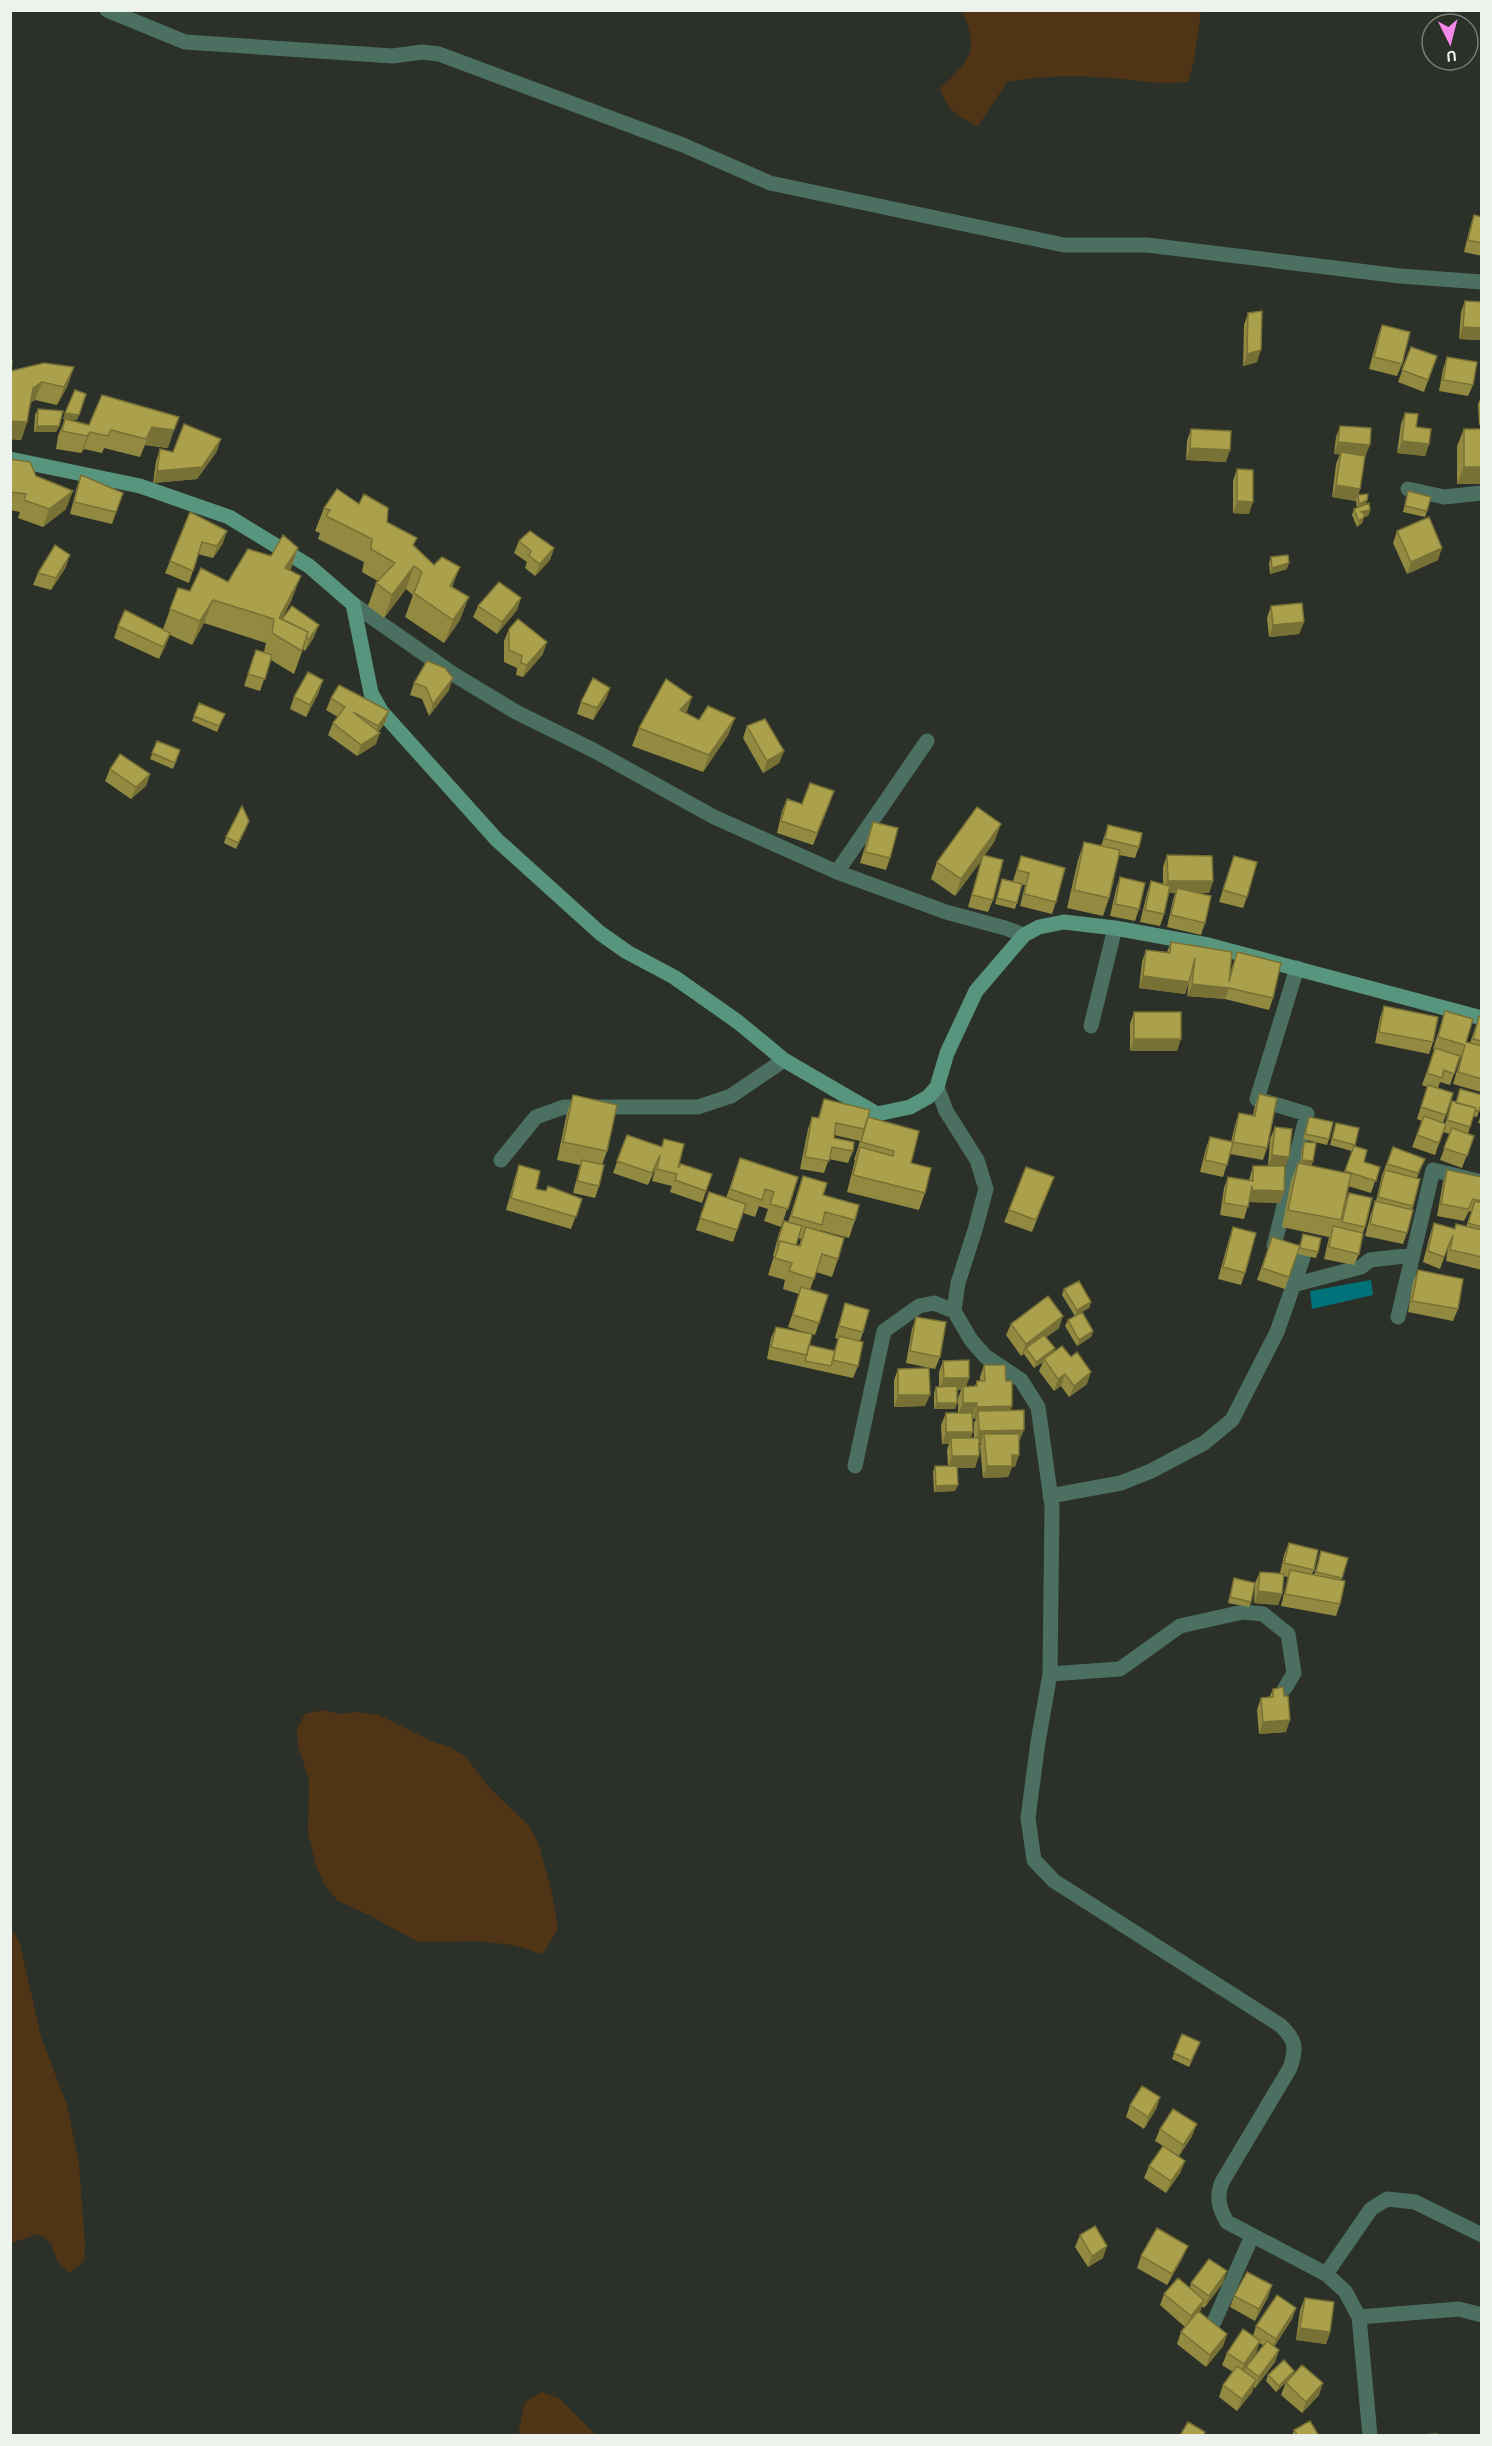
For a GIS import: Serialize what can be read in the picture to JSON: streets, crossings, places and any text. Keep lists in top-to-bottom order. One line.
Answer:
{"north":"bottom"}
